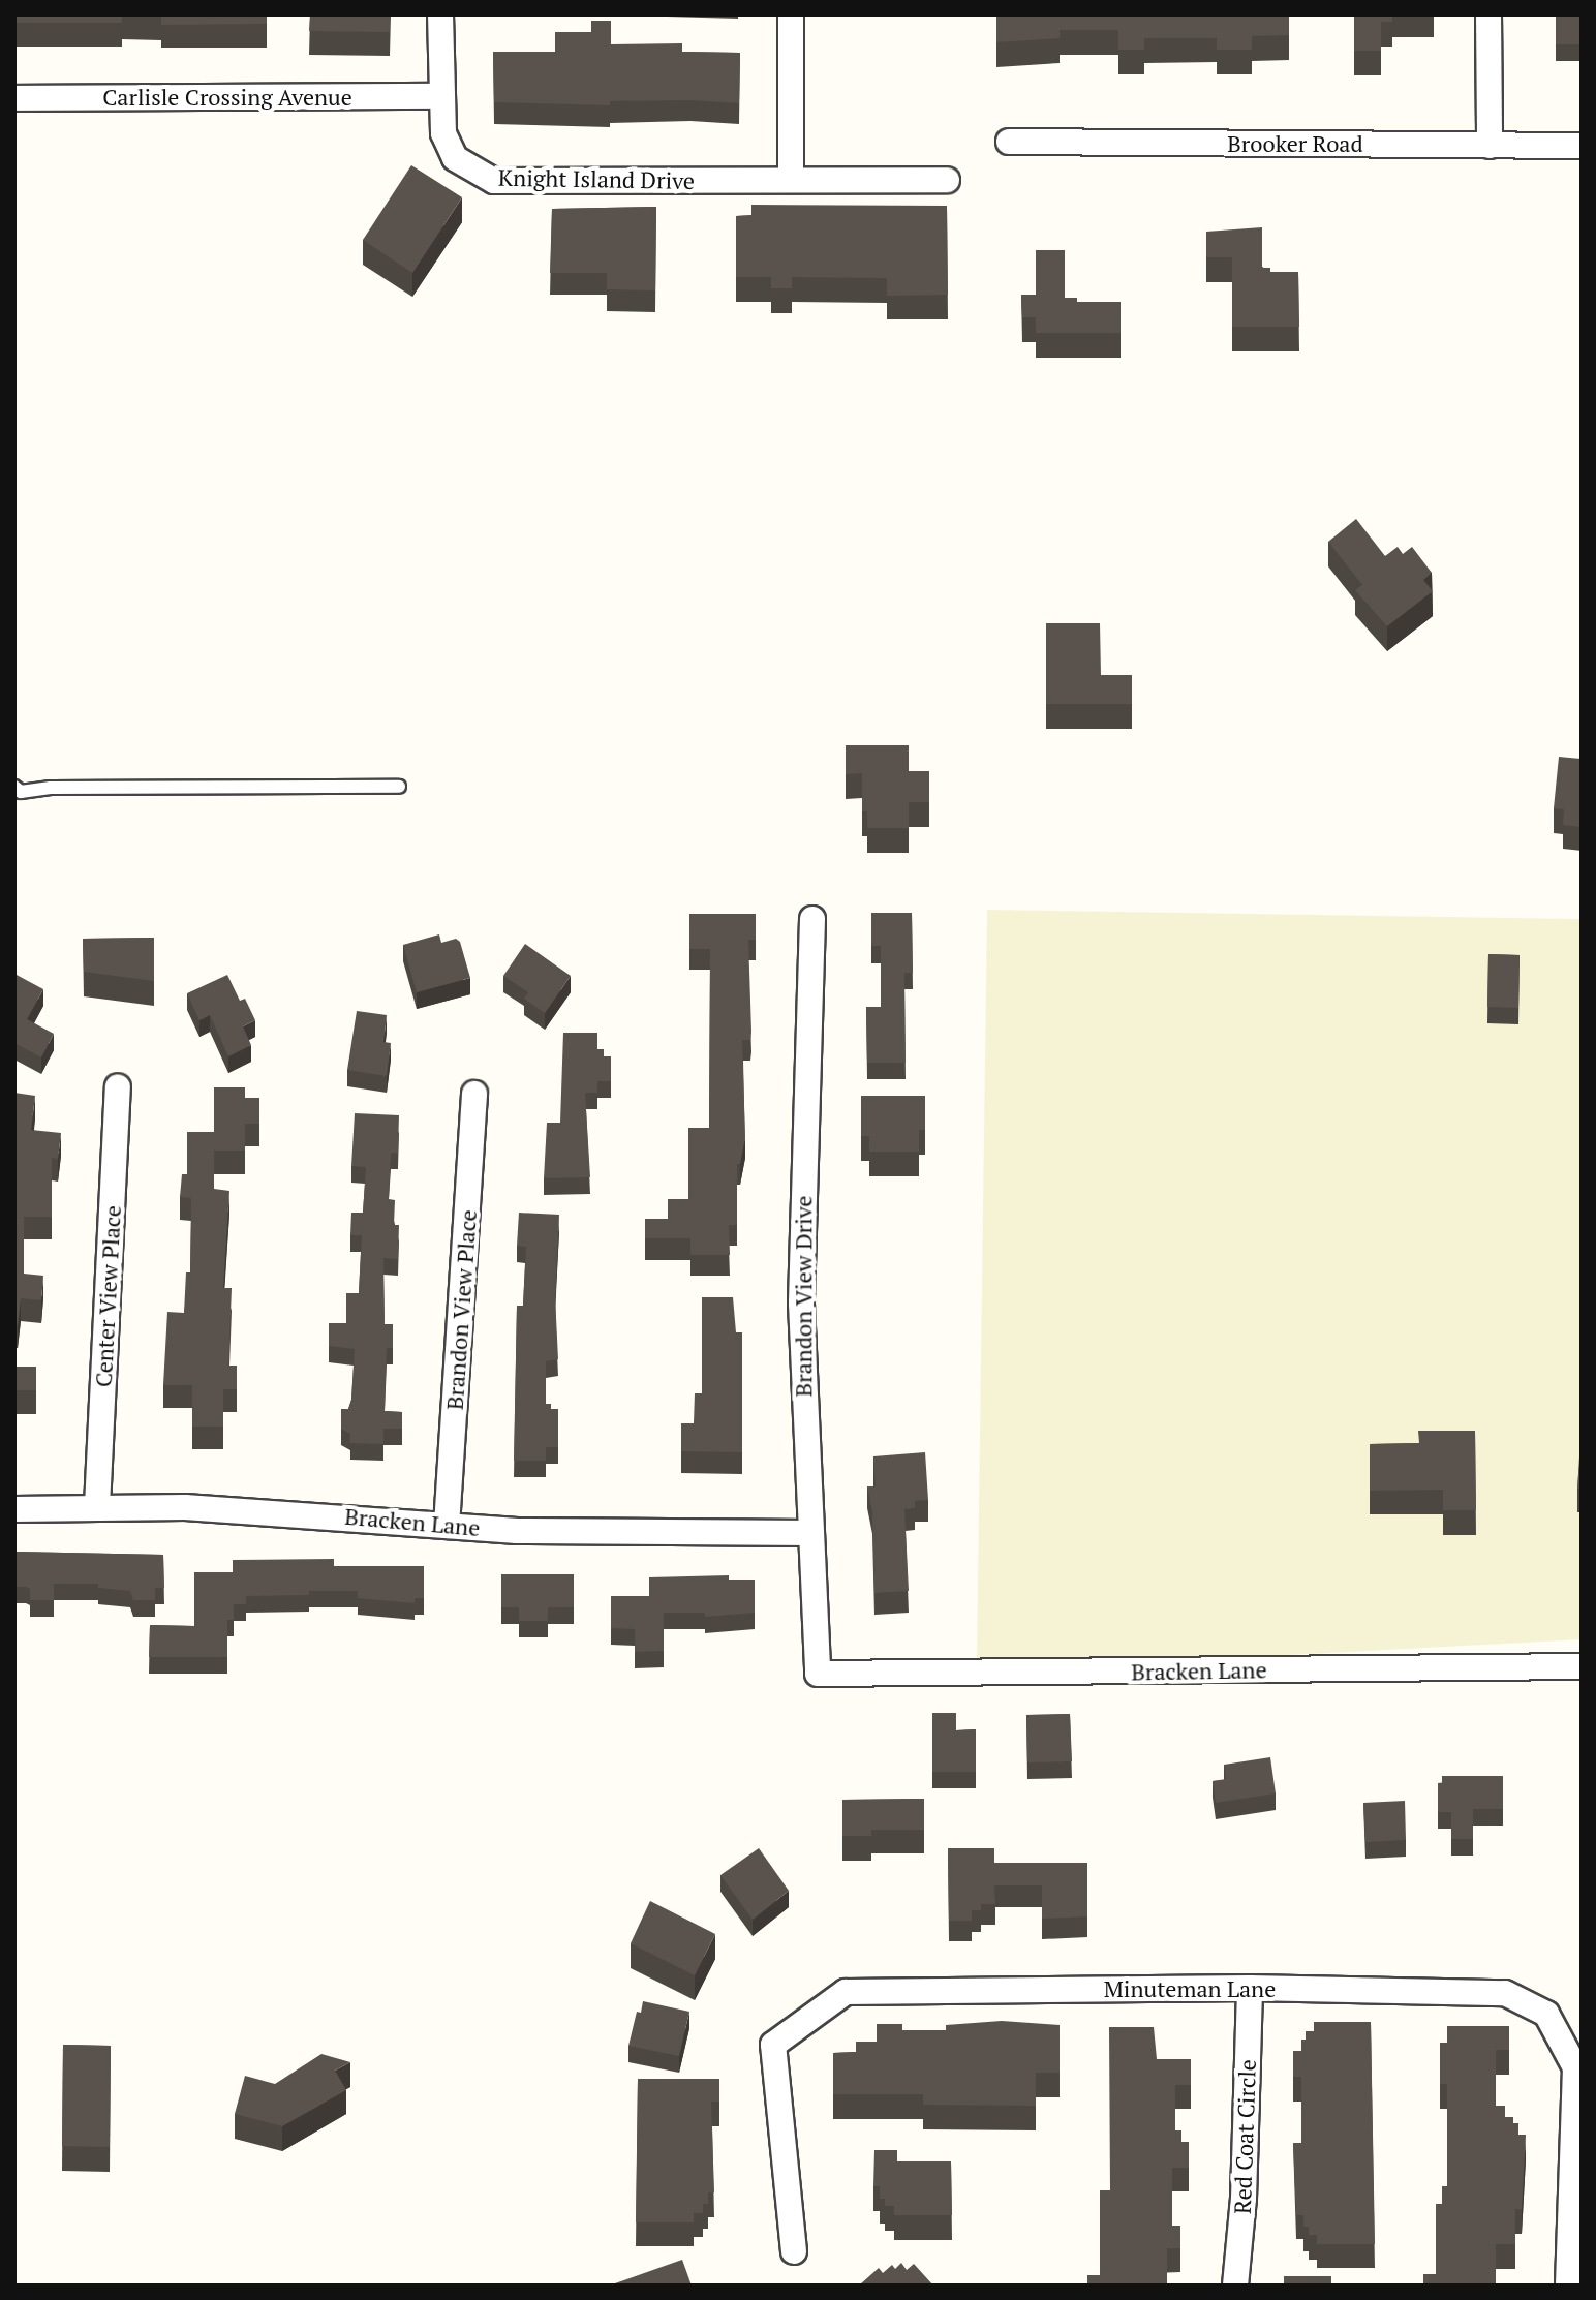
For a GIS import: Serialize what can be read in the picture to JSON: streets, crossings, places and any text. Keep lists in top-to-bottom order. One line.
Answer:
{"streets":{"street":["Carlisle Crossing Avenue","Brooker Road","Knight Island Drive","Center View Place","Brandon View Drive","Brandon View Place","Bracken Lane","Minuteman Lane","Red Coat Circle"]},"crossings":[["Carlisle Crossing Avenue","Knight Island Drive"],["Center View Place","Bracken Lane"],["Brandon View Drive","Bracken Lane"],["Brandon View Place","Bracken Lane"],["Minuteman Lane","Red Coat Circle"]]}
